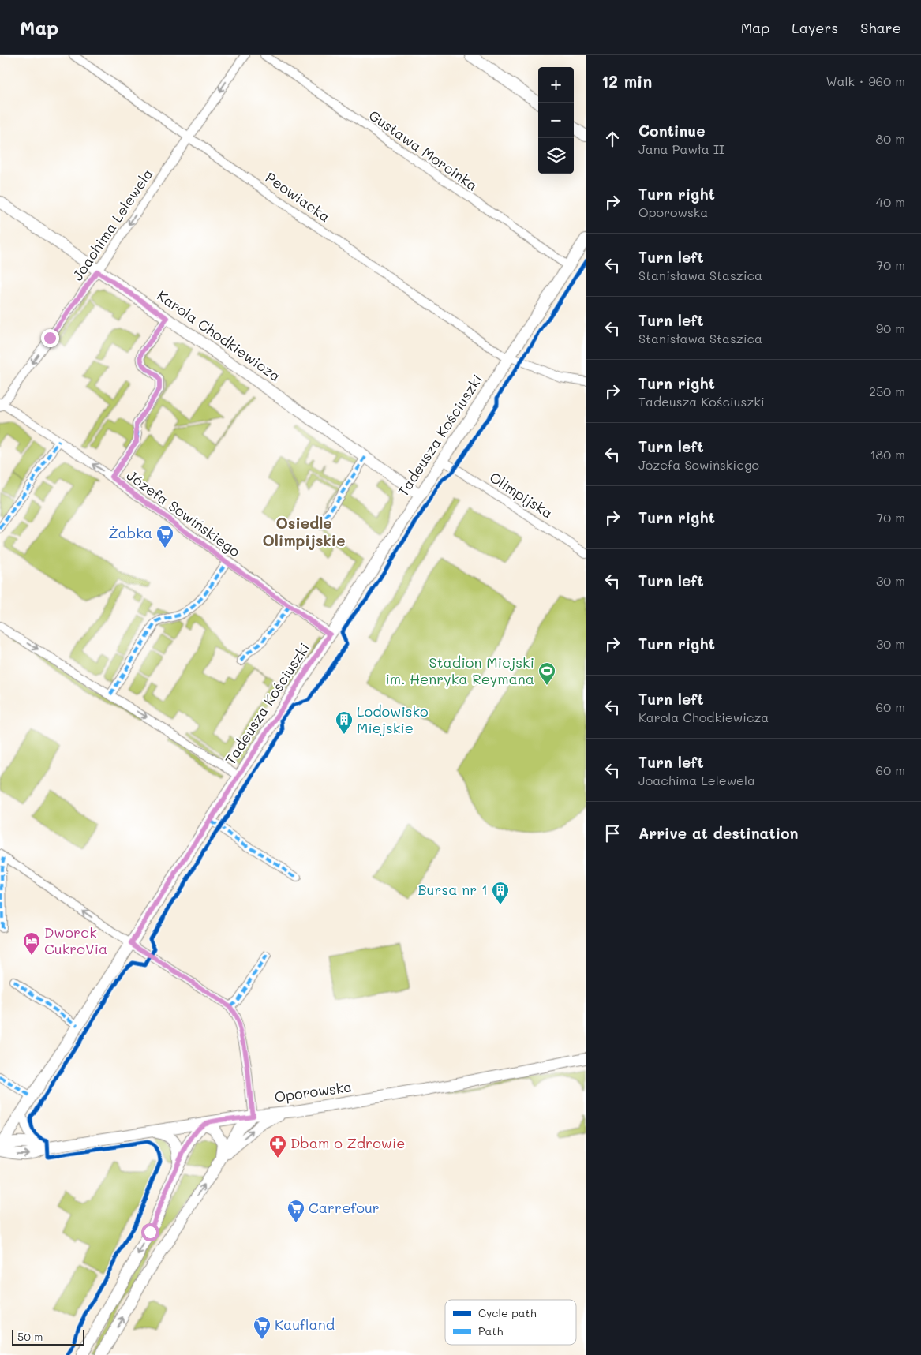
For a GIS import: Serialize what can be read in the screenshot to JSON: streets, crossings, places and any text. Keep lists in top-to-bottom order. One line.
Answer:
{"streets":{"street":["Gustawa Morcinka","Peowiacka","Joachima Lelewela","Karola Chodkiewicza","Tadeusza Kościuszki","Olimpijska","Józefa Sowińskiego","Oporowska"]},"crossings":[["Gustawa Morcinka","Tadeusza Kościuszki"],["Peowiacka","Joachima Lelewela"],["Peowiacka","Tadeusza Kościuszki"],["Joachima Lelewela","Karola Chodkiewicza"],["Joachima Lelewela","Józefa Sowińskiego"],["Karola Chodkiewicza","Tadeusza Kościuszki"],["Tadeusza Kościuszki","Olimpijska"],["Tadeusza Kościuszki","Józefa Sowińskiego"],["Tadeusza Kościuszki","Oporowska"]],"one_way":["Joachima Lelewela"],"districts":["Osiedle Olimpijskie"],"places":{"supermarket":["Żabka","Carrefour","Kaufland"],"sports":["Stadion Miejski im. Henryka Reymana"],"building":["Lodowisko Miejskie","Bursa nr 1"],"hotel":["Dworek CukroVia"],"pharmacy":["Dbam o Zdrowie"]},"legend":["Cycle path","Path"],"scale_bar":"50 m","page":{"header":"Map","nav":["Map","Layers","Share"],"heading":["12 min","Walk · 960 m"],"map_buttons":["+","−"],"list":[["Continue","Jana Pawła II","80 m"],["Turn right","Oporowska","40 m"],["Turn left","Stanisława Staszica","70 m"],["Turn left","Stanisława Staszica","90 m"],["Turn right","Tadeusza Kościuszki","250 m"],["Turn left","Józefa Sowińskiego","180 m"],["Turn right","70 m"],["Turn left","30 m"],["Turn right","30 m"],["Turn left","Karola Chodkiewicza","60 m"],["Turn left","Joachima Lelewela","60 m"],"Arrive at destination"],"scale":"50 m"}}
